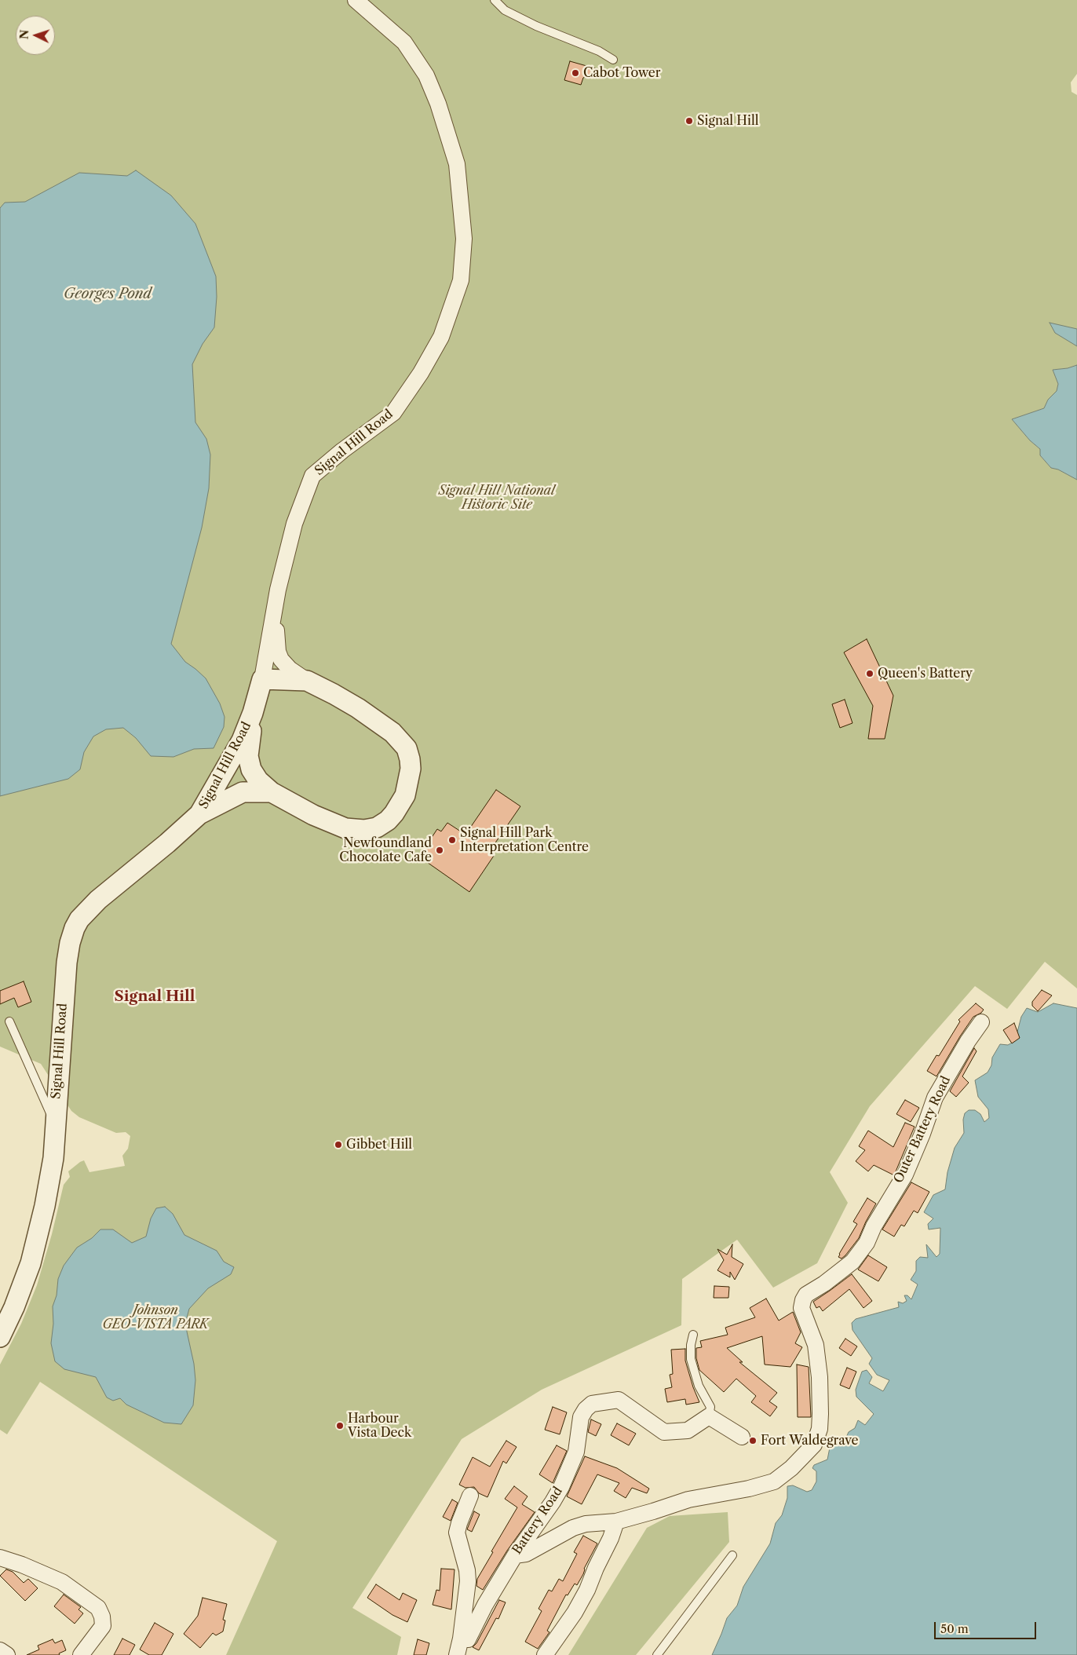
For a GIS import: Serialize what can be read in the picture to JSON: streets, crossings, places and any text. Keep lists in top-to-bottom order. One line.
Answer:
{"streets":{"street":["Signal Hill Road","Outer Battery Road","Battery Road"]},"crossings":[["Outer Battery Road","Battery Road"]],"districts":["Signal Hill"],"water":["Georges Pond"],"parks":["Signal Hill National Historic Site","Johnson GEO-VISTA PARK"],"places":["Cabot Tower","Signal Hill","Queen's Battery","Signal Hill Park Interpretation Centre","Newfoundland Chocolate Cafe","Gibbet Hill","Harbour Vista Deck","Fort Waldegrave"],"scale_bar":"50 m","north":"left"}
